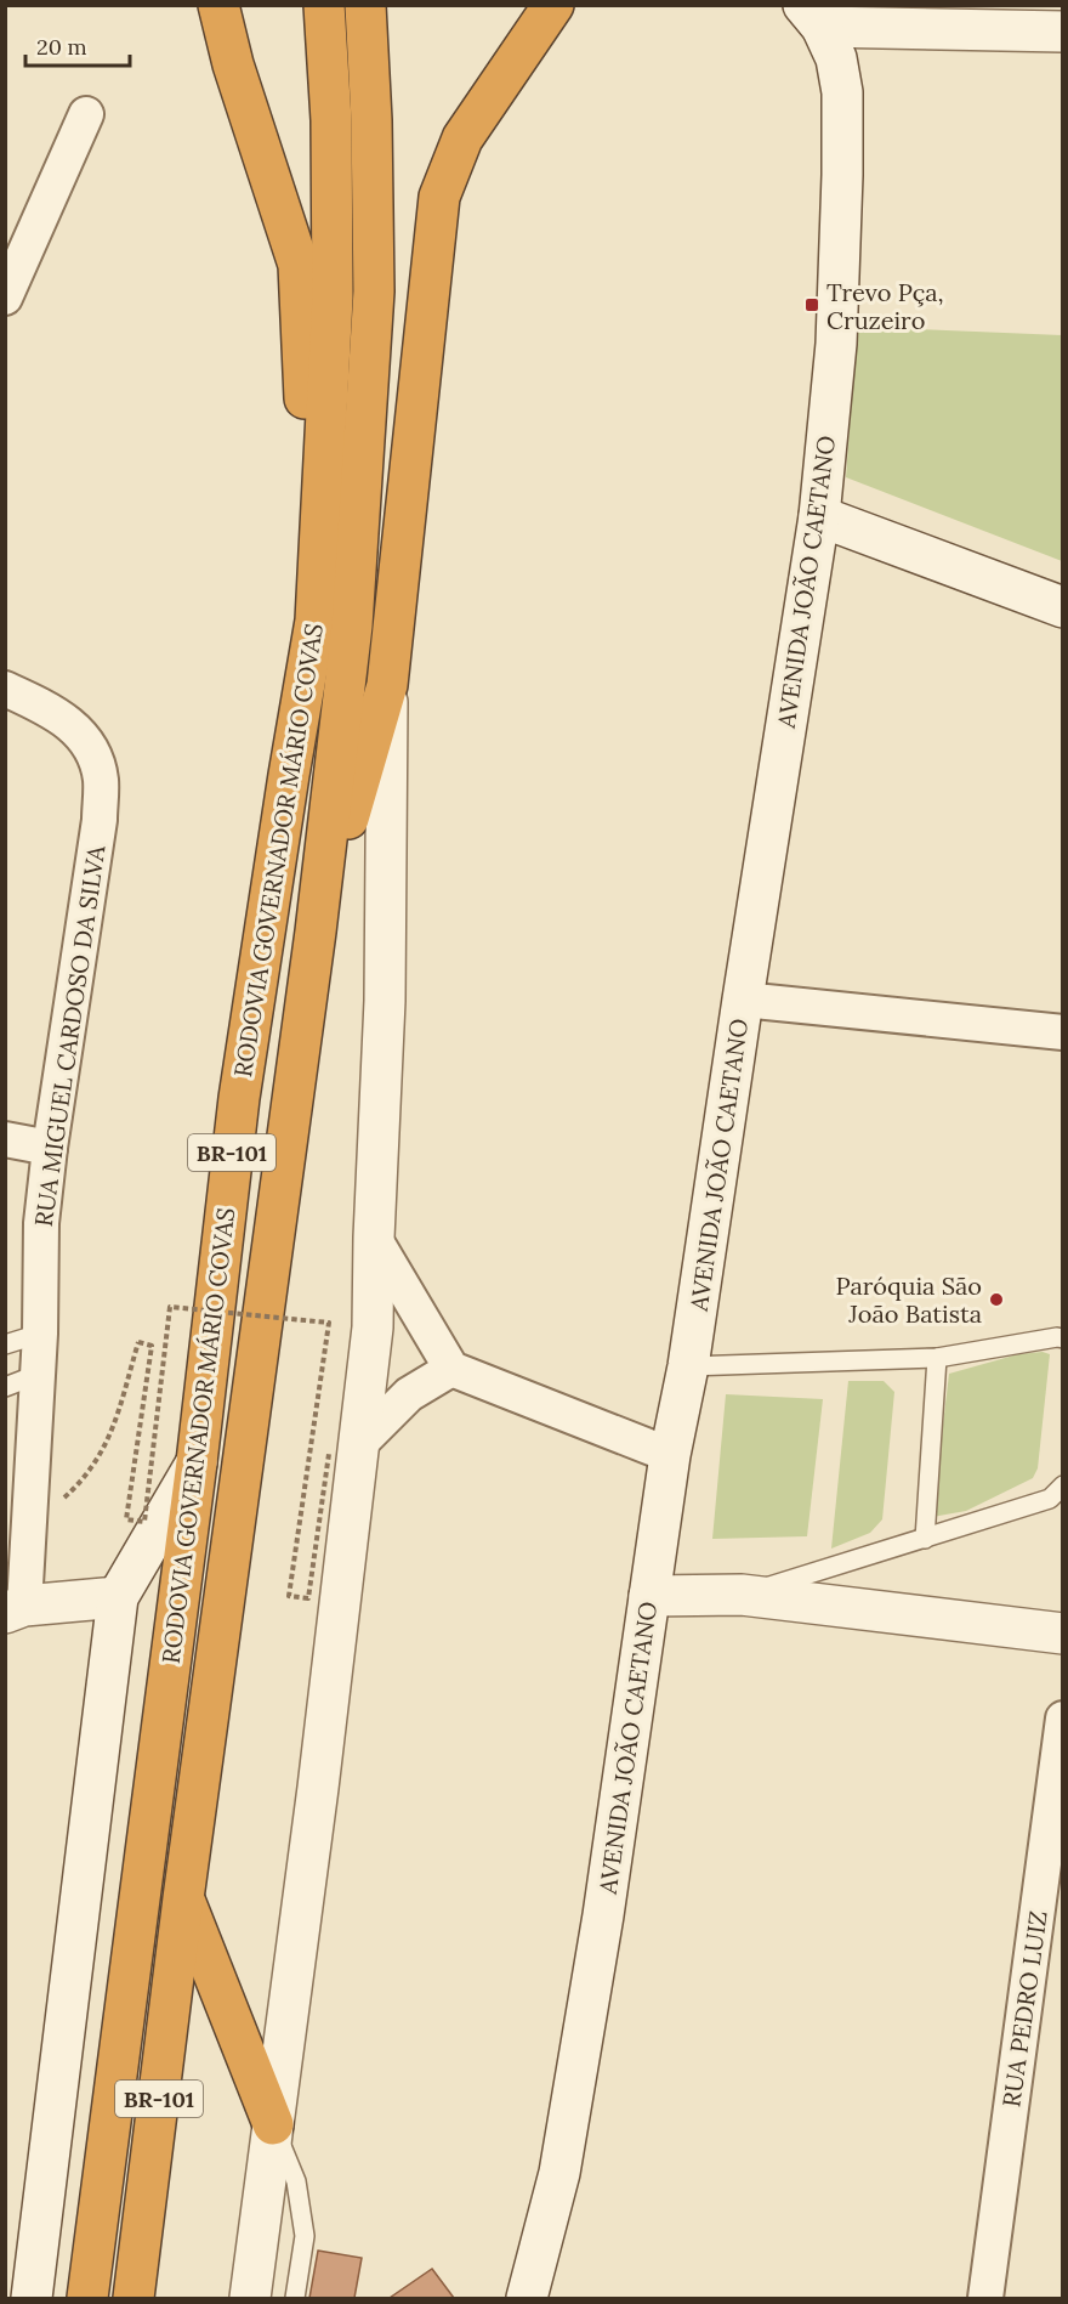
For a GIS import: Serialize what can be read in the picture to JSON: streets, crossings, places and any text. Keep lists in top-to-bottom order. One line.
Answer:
{"streets":{"highway":["RODOVIA GOVERNADOR MÁRIO COVAS","BR-101"],"main road":["AVENIDA JOÃO CAETANO"],"street":["RUA MIGUEL CARDOSO DA SILVA","RUA PEDRO LUIZ"]},"places":{"transit":["Trevo Pça, Cruzeiro"],"other":["Paróquia São João Batista"]},"scale_bar":"20 m"}
